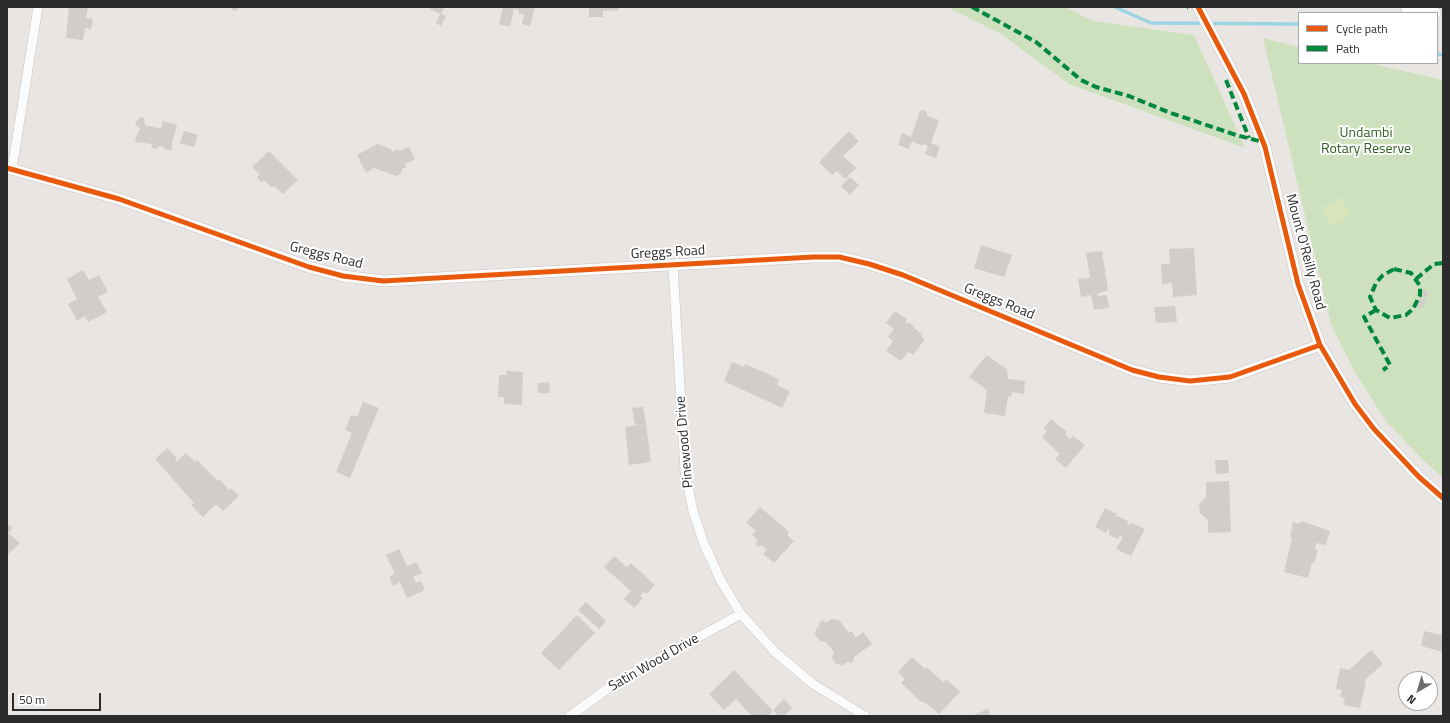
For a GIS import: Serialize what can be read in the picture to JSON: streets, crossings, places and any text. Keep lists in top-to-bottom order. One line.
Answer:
{"streets":{"street":["Mount O'Reilly Road","Greggs Road","Pinewood Drive","Satin Wood Drive"]},"crossings":[["Mount O'Reilly Road","Greggs Road"],["Greggs Road","Pinewood Drive"],["Pinewood Drive","Satin Wood Drive"]],"parks":["Undambi Rotary Reserve"],"legend":["Cycle path","Path"],"scale_bar":"50 m","north":"bottom left"}
